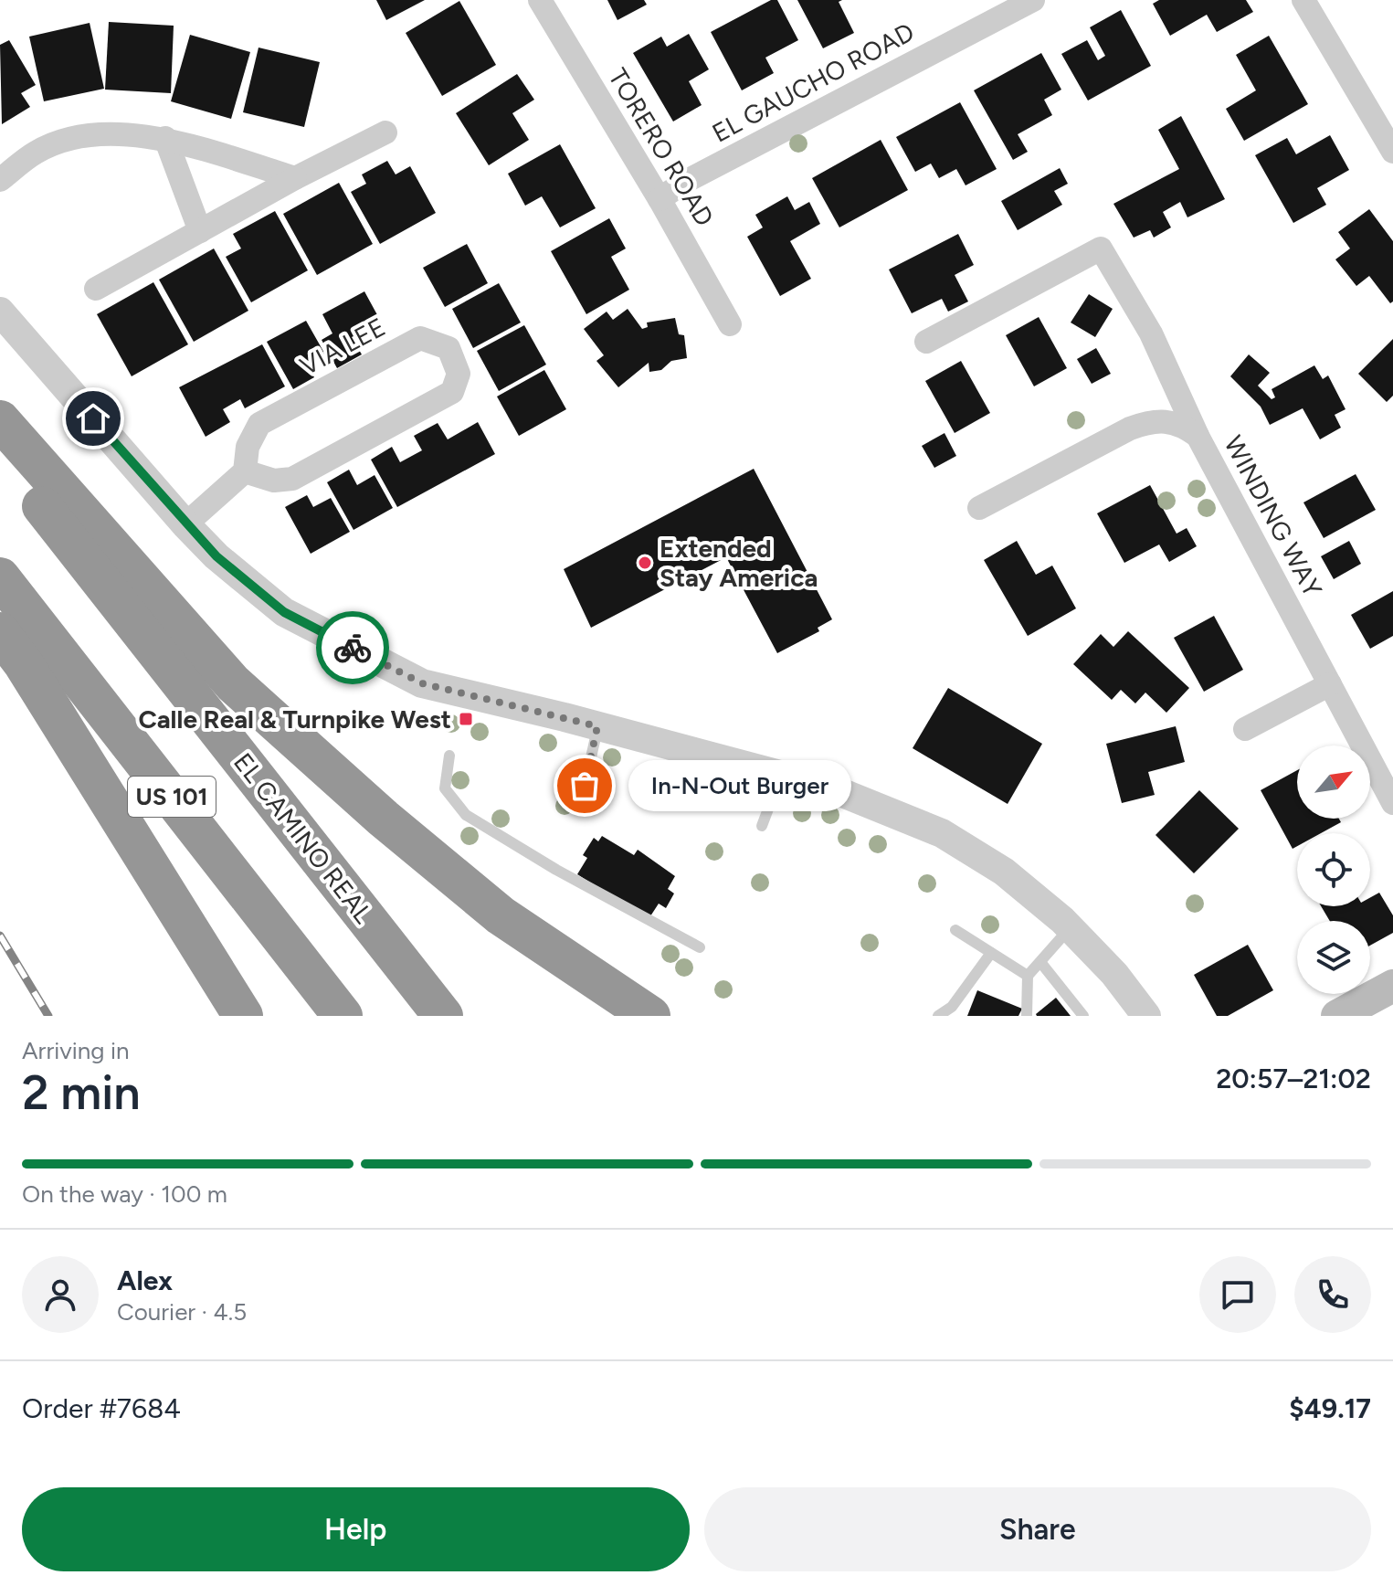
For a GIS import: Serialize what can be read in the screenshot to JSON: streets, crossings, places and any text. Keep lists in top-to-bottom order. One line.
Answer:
{"streets":{"highway":["US 101","EL CAMINO REAL"],"street":["EL GAUCHO ROAD","TORERO ROAD","VIA LEE","WINDING WAY"]},"crossings":[["EL GAUCHO ROAD","TORERO ROAD"]],"places":{"other":["Extended Stay America","In-N-Out Burger"],"transit":["Calle Real & Turnpike West"]},"north":"top right","page":{"bubble":"In-N-Out Burger","heading":["2 min","Arriving in","20:57–21:02"],"panel":["Alex","Courier · 4.5","Order #7684","$49.17"],"bar":"On the way · 100 m","buttons":["Help","Share"]}}
